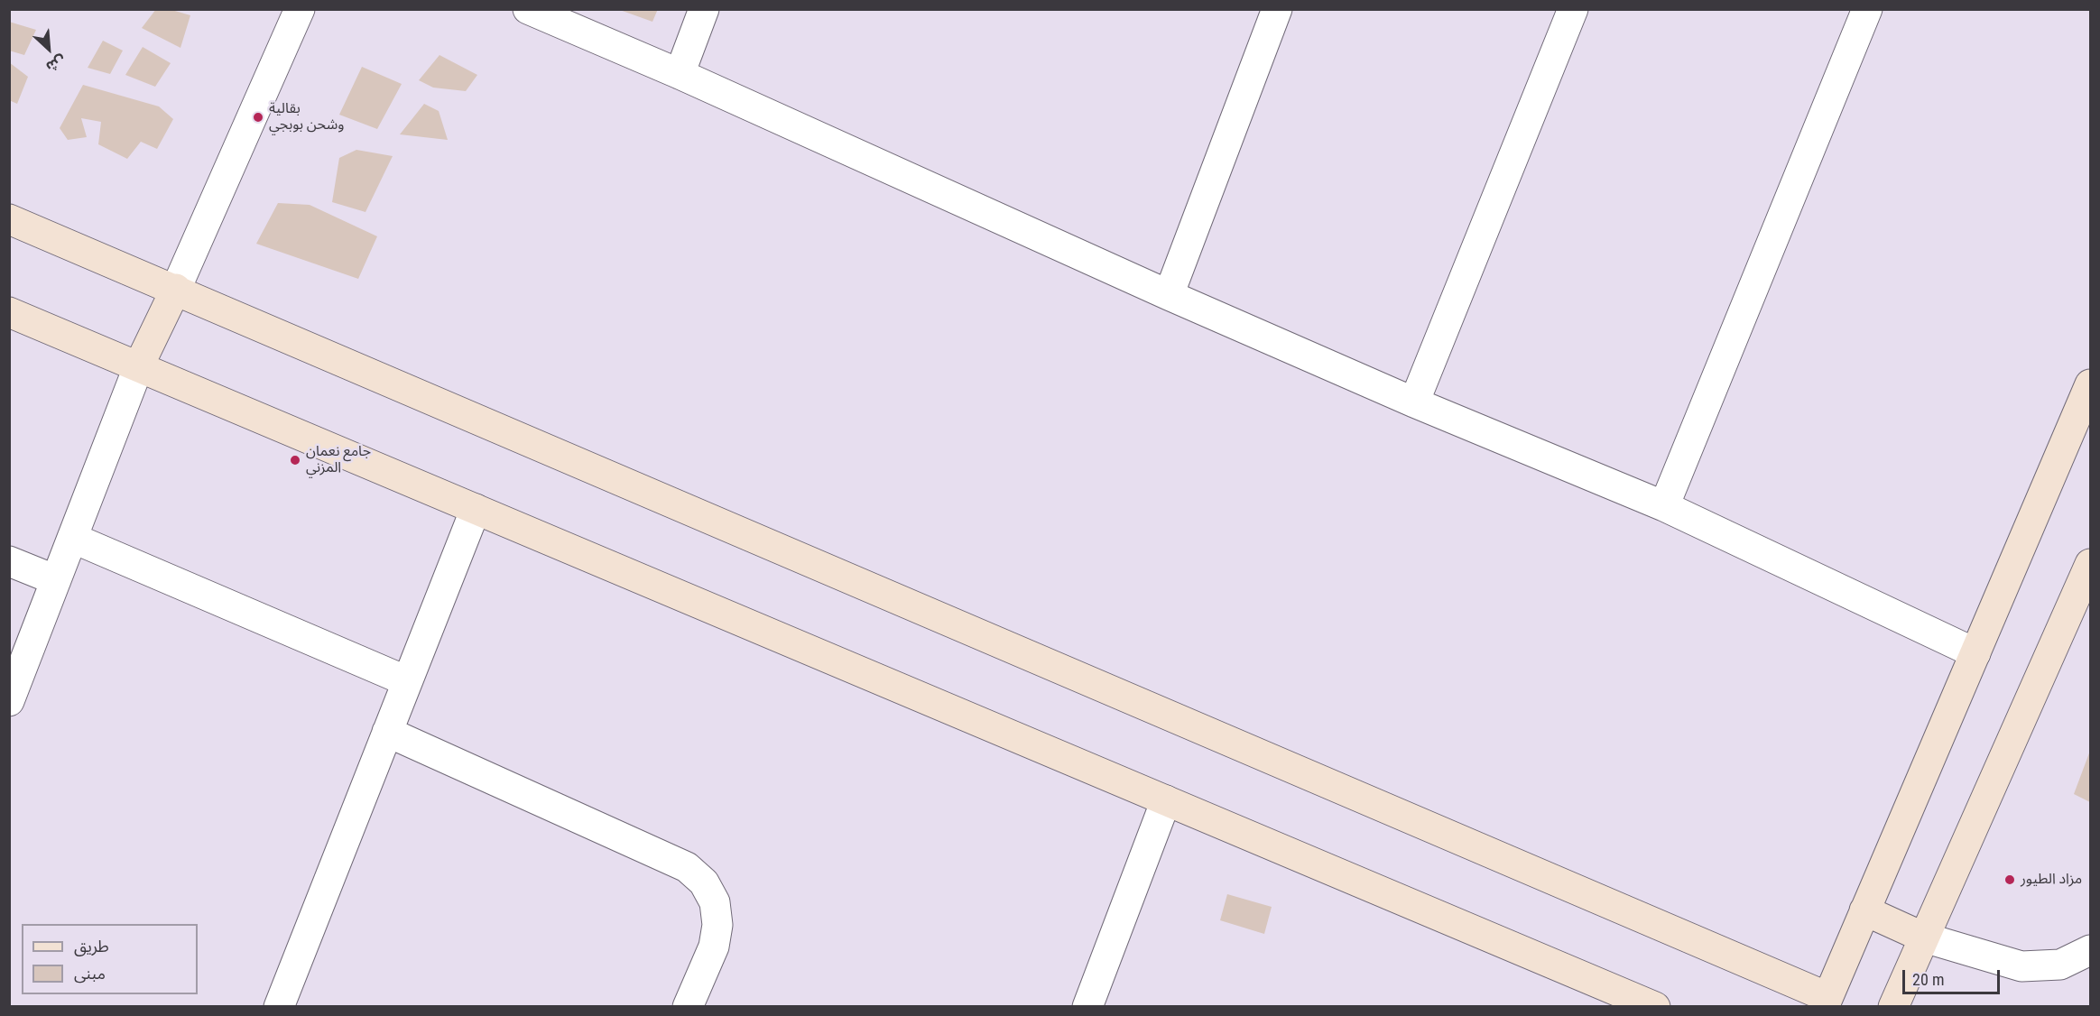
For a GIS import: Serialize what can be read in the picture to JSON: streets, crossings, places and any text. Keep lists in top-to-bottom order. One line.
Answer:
{"places":["بقالية وشحن بوبجي","جامع نعمان المزني","مزاد الطيور"],"legend":["طريق","مبنى"],"scale_bar":"20 m","north":"bottom right"}
